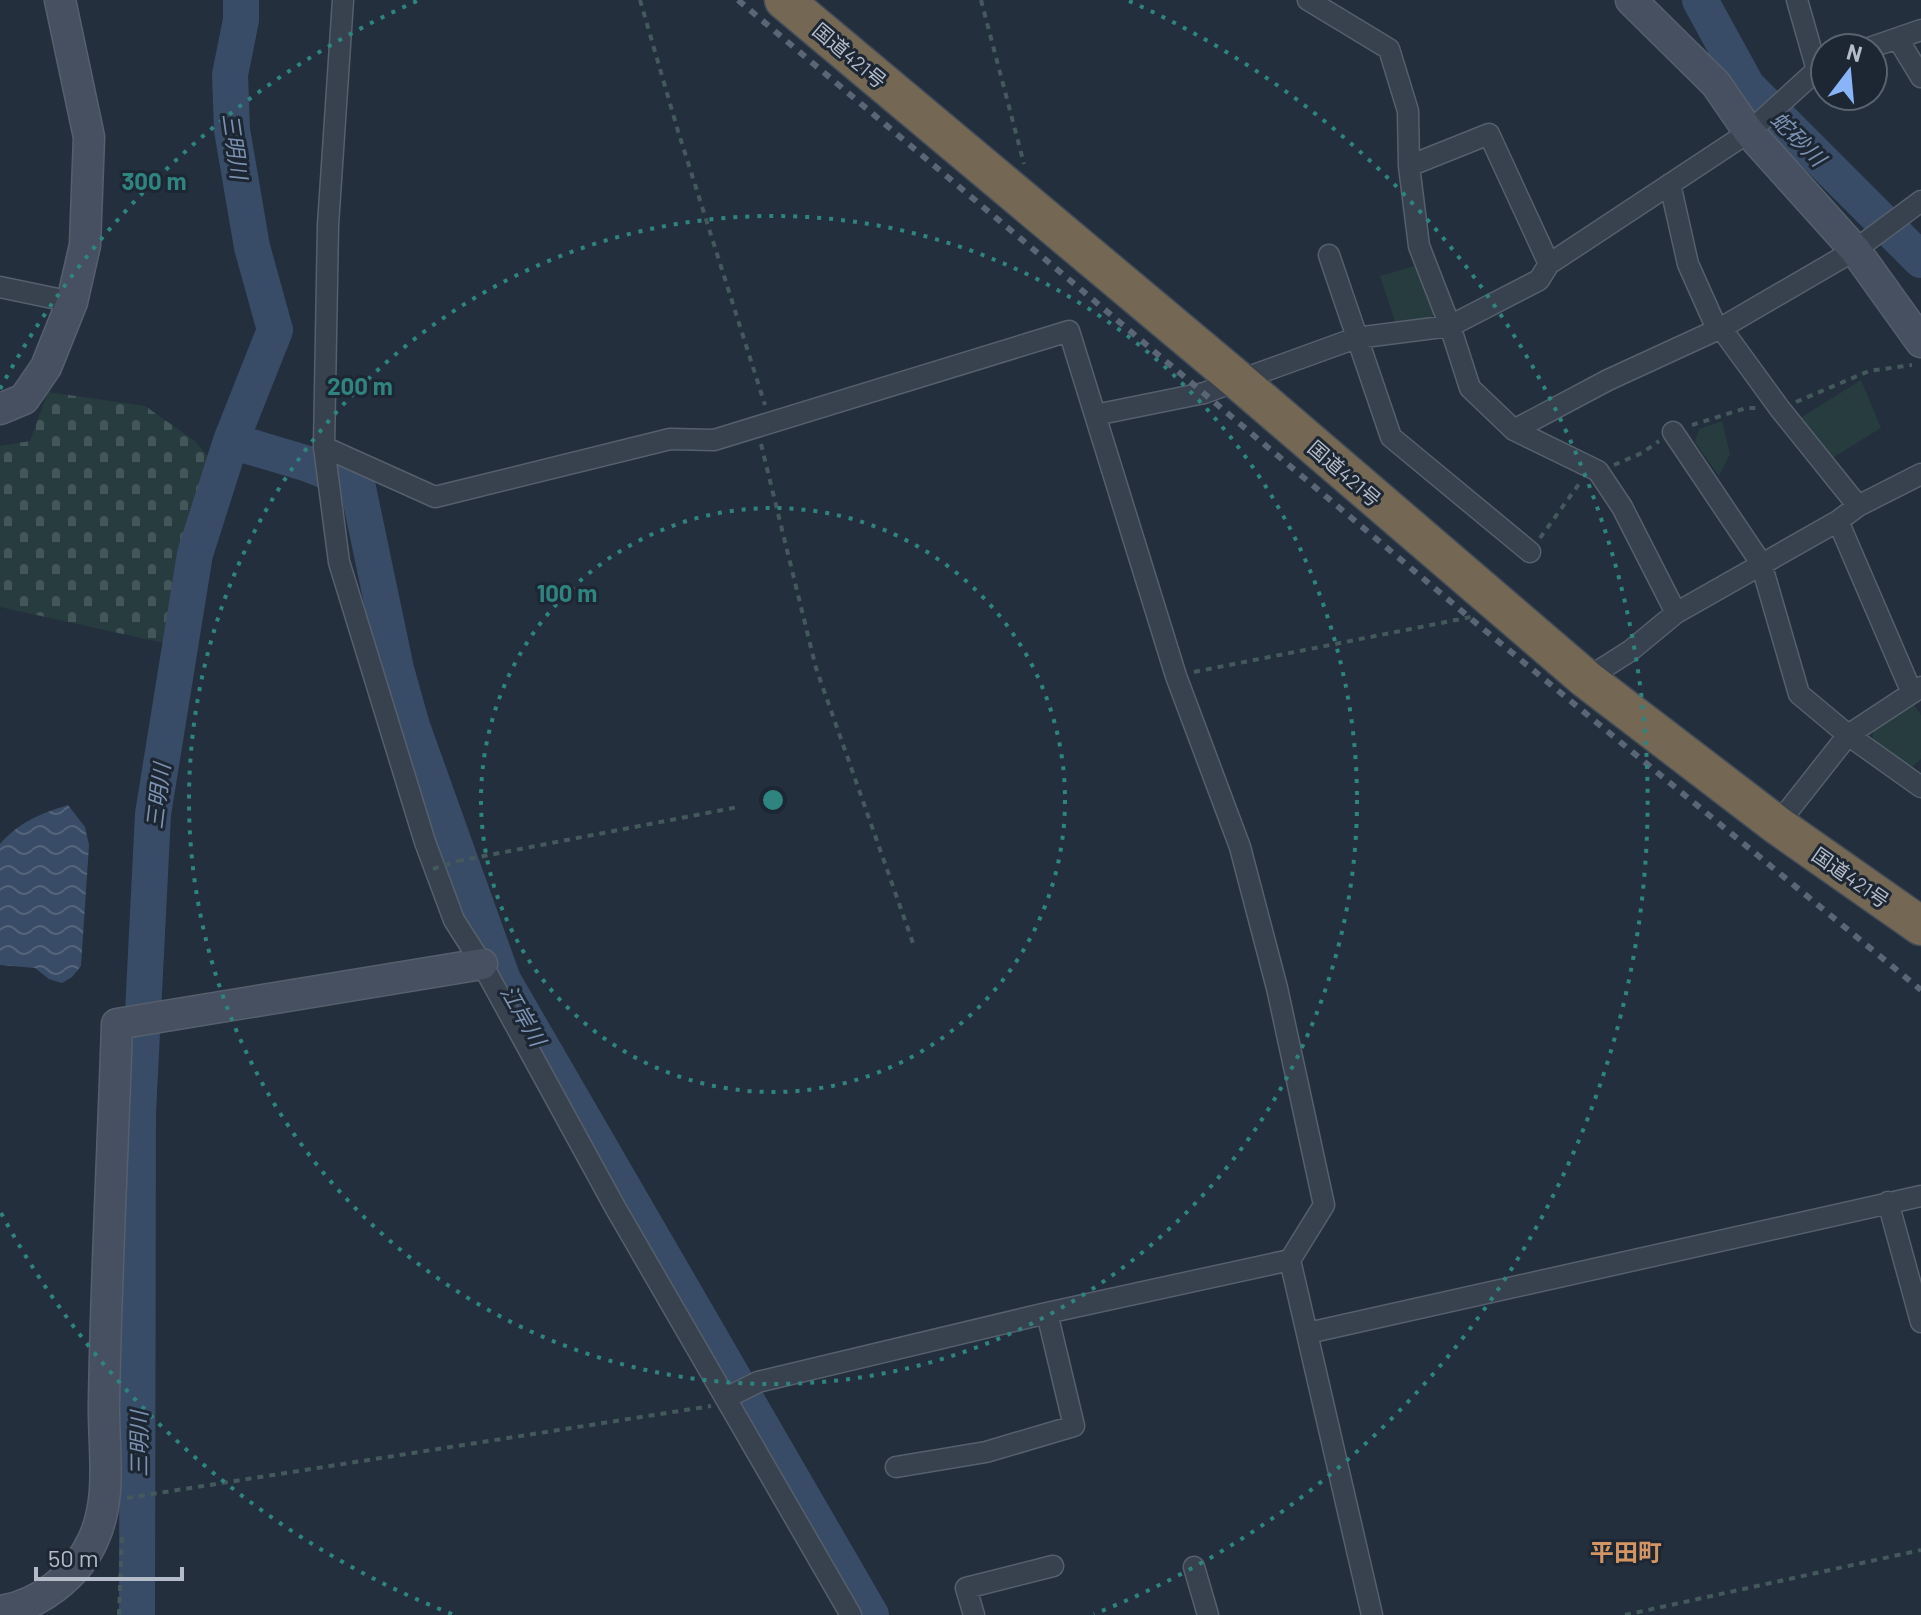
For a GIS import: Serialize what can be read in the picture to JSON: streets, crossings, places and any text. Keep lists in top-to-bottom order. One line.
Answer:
{"streets":{"highway":["国道421号"]},"districts":["平田町"],"water":["蛇砂川","三明川","江岸川"],"scale_bar":"50 m","north":"top","rings":["300 m","200 m","100 m"]}
